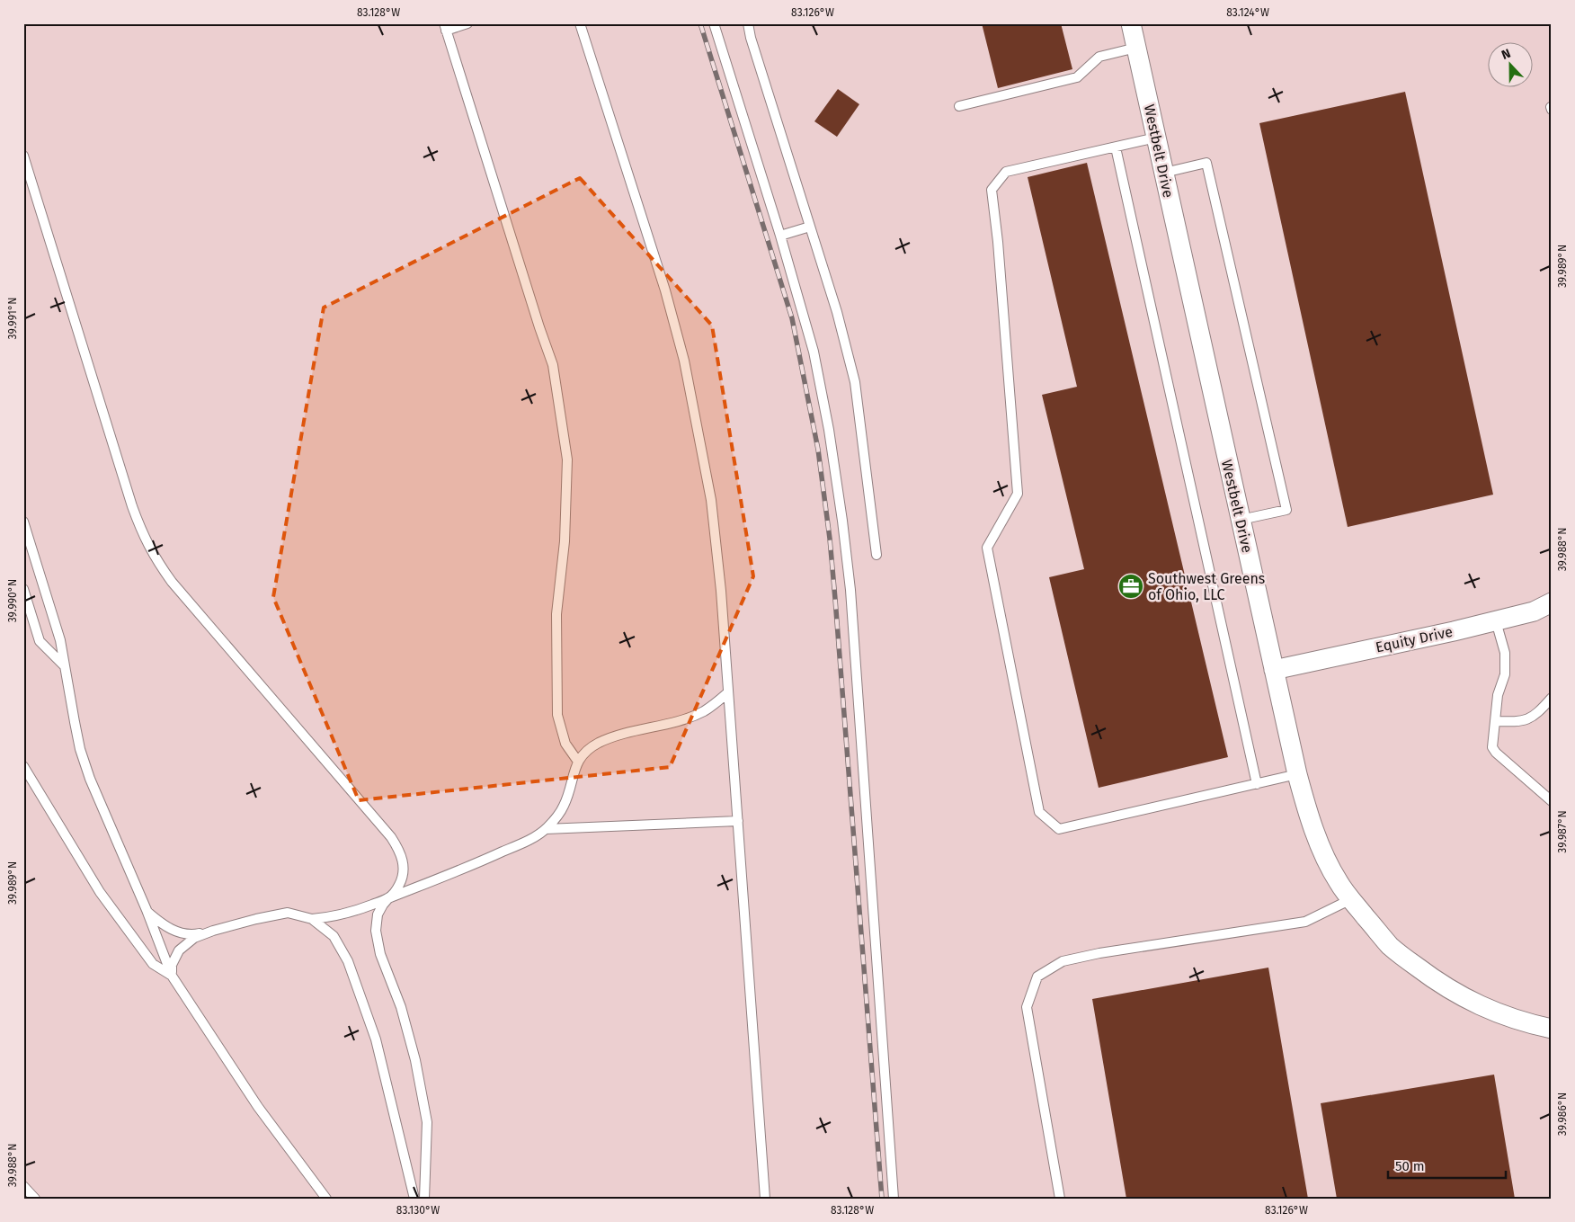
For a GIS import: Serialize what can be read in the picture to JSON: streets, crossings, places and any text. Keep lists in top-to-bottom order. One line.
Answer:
{"streets":{"street":["Westbelt Drive","Equity Drive"]},"crossings":[["Westbelt Drive","Equity Drive"]],"places":{"office":["Southwest Greens of Ohio, LLC"]},"scale_bar":"50 m","north":"top","coordinates":["83.128°W","83.126°W","83.124°W","39.989°N","39.991°N","39.988°N","39.990°N","39.987°N","39.986°N","83.130°W"]}
